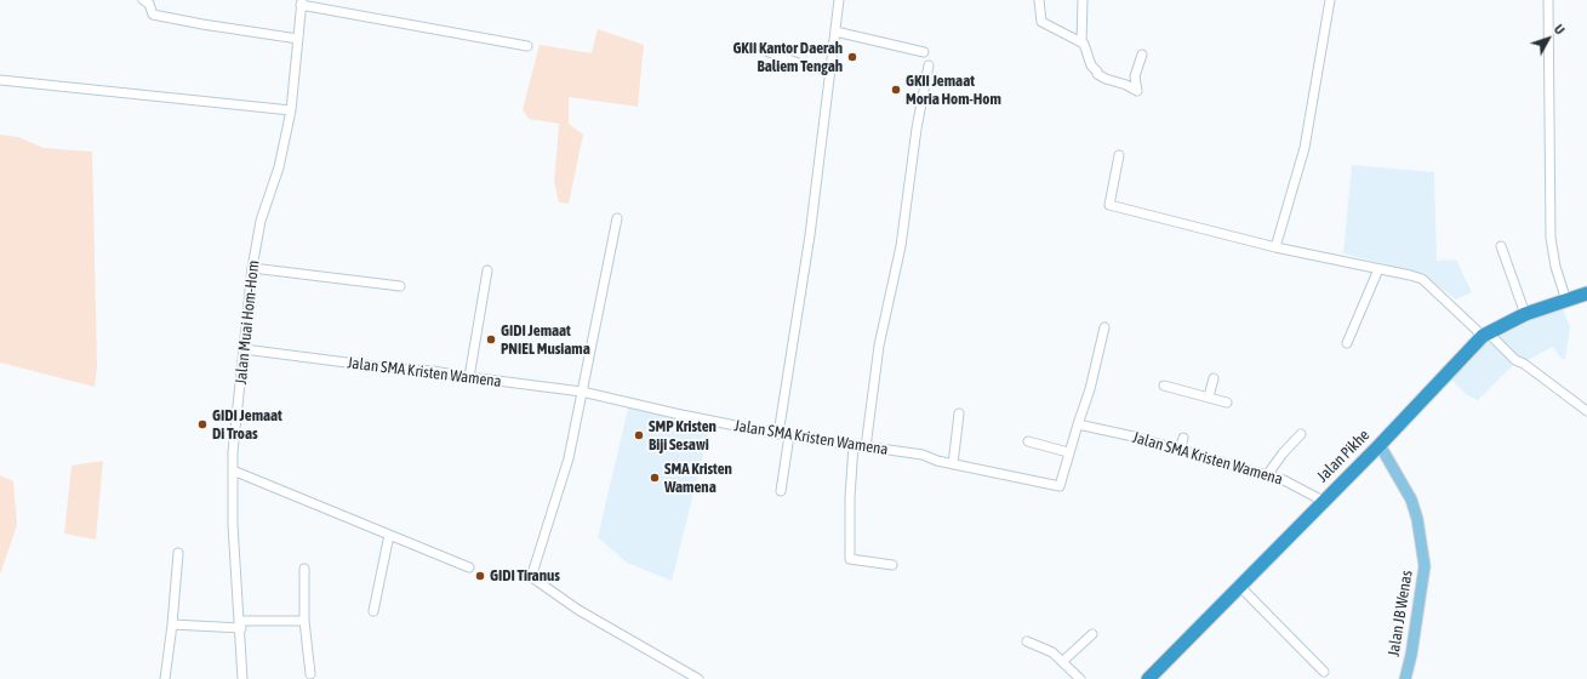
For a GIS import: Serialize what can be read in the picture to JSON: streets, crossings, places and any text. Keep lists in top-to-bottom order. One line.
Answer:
{"streets":{"highway":["Jalan Pikhe"],"main road":["Jalan JB Wenas"],"street":["Jalan Muai Hom-Hom","Jalan SMA Kristen Wamena"]},"crossings":[["Jalan Muai Hom-Hom","Jalan SMA Kristen Wamena"],["Jalan SMA Kristen Wamena","Jalan Pikhe"],["Jalan Pikhe","Jalan JB Wenas"]],"places":["GKII Kantor Daerah Baliem Tengah","GKII Jemaat Moria Hom-Hom","GIDI Jemaat PNIEL Musiama","GIDI Jemaat Di Troas","SMP Kristen Biji Sesawi","SMA Kristen Wamena","GIDI Tiranus"],"north":"top right"}
